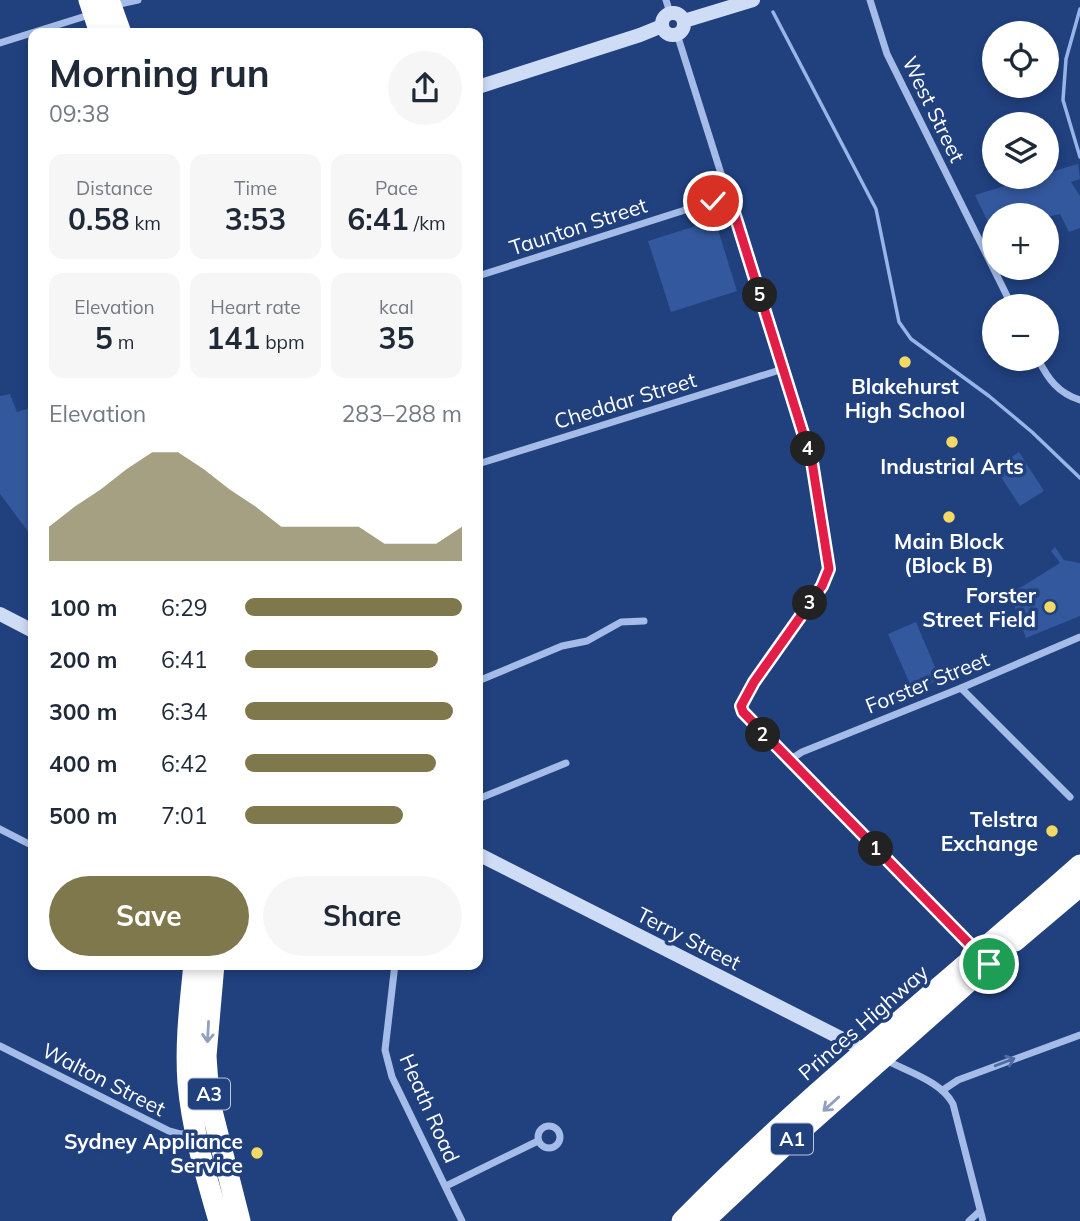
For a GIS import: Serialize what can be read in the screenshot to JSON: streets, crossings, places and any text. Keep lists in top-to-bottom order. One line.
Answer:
{"streets":{"highway":["Princes Highway","A3","A1"],"street":["West Street","Taunton Street","Cheddar Street","Forster Street","Terry Street","Walton Street","Heath Road"]},"crossings":[["Terry Street","Princes Highway"],["Walton Street","A3"]],"places":["Blakehurst High School","Industrial Arts","Main Block (Block B)","Forster Street Field","Telstra Exchange","Sydney Appliance Service"],"page":{"map_buttons":["+","−"],"heading":["Morning run","09:38"],"stats":[["Distance","0.58 km"],["Time","3:53"],["Pace","6:41 /km"],["Elevation","5 m"],["Heart rate","141 bpm"],["kcal","35"]],"pins":["5","4","3","2","1"],"chart":["Elevation","283–288 m"],"list":[{"name":"100 m","note":"6:29"},{"name":"200 m","note":"6:41"},{"name":"300 m","note":"6:34"},{"name":"400 m","note":"6:42"},{"name":"500 m","note":"7:01"}],"buttons":["Save","Share"]}}
